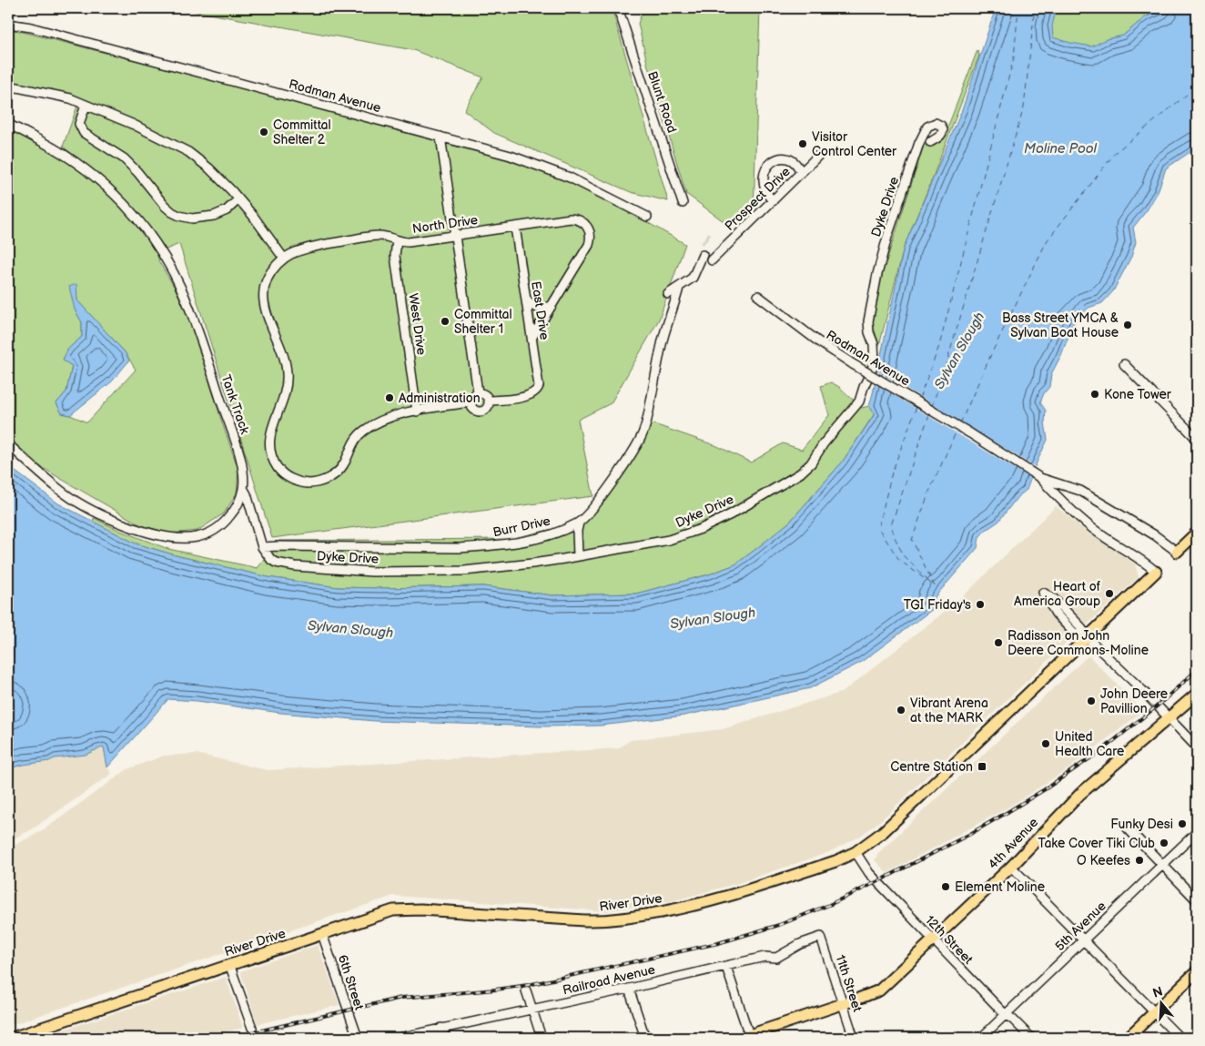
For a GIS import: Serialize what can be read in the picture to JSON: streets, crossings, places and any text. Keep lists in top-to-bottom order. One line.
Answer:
{"streets":{"main road":["4th Avenue","River Drive"],"street":["Rodman Avenue","Blunt Road","Prospect Drive","Dyke Drive","North Drive","East Drive","West Drive","Tank Track","Burr Drive","5th Avenue","12th Street","Railroad Avenue","6th Street","11th Street"]},"crossings":[["Dyke Drive","Tank Track"],["Dyke Drive","Burr Drive"],["North Drive","East Drive"],["North Drive","West Drive"],["4th Avenue","12th Street"],["4th Avenue","11th Street"],["River Drive","12th Street"],["River Drive","6th Street"],["5th Avenue","12th Street"],["Railroad Avenue","11th Street"]],"water":["Moline Pool","Sylvan Slough"],"places":{"other":["Committal Shelter 2","Visitor Control Center","Committal Shelter 1","Bass Street YMCA & Sylvan Boat House","Kone Tower","Administration","Heart of America Group","TGI Friday's","Radisson on John Deere Commons-Moline","John Deere Pavillion","Vibrant Arena at the MARK","United Health Care","Funky Desi","Take Cover Tiki Club","O Keefes","Element Moline"],"transit":["Centre Station"]},"north":"top"}
